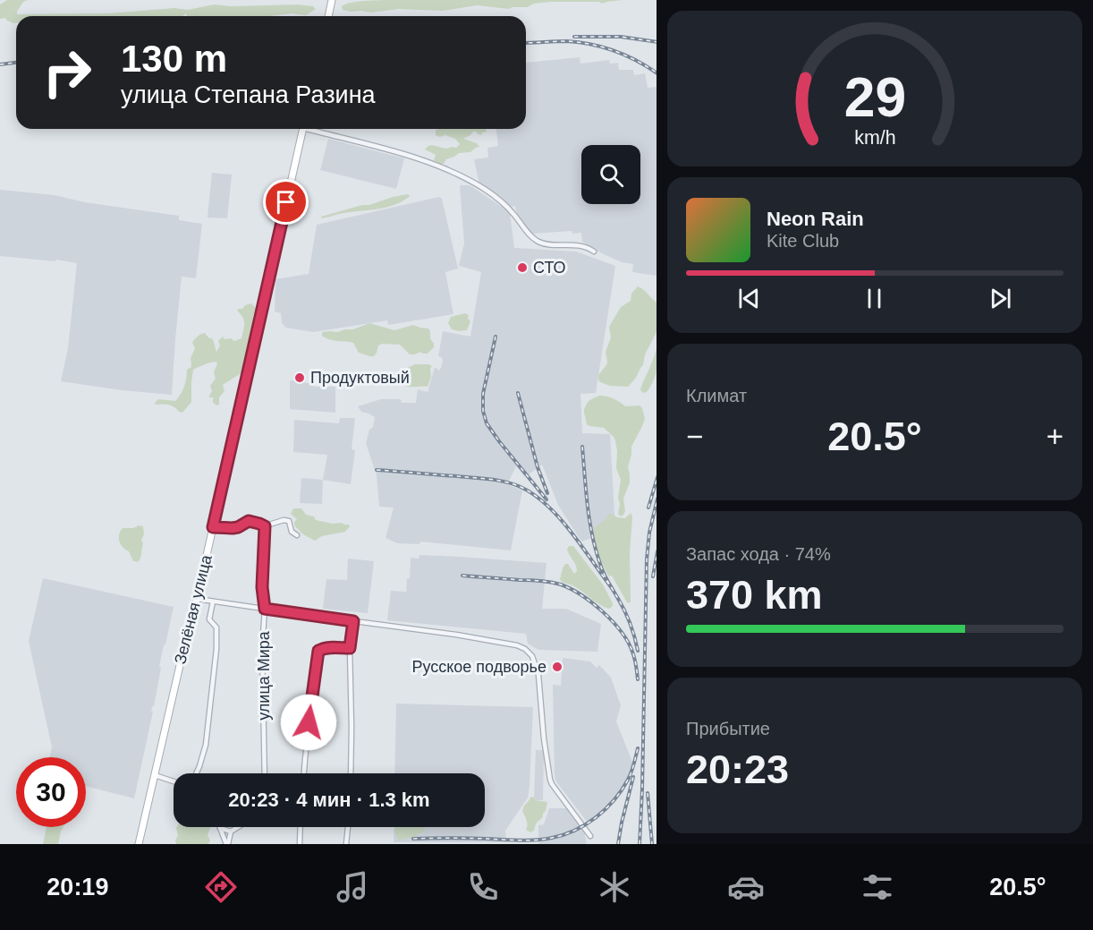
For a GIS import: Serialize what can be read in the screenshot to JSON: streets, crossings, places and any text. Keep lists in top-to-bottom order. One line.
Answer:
{"streets":{"street":["Зелёная улица","улица Мира"]},"places":["СТО","Продуктовый","Русское подворье"],"page":{"turn":["130 m","улица Степана Разина"],"song":["Neon Rain","Kite Club"],"tile":["Климат",["Запас хода · 74%","370 km"],["Прибытие","20:23"]],"heat":["−","20.5°","+"],"limit":"30","trip":"20:23 · 4 мин · 1.3 km","tabs":["20:19","20.5°"],"gauge":["29","km/h"]}}
